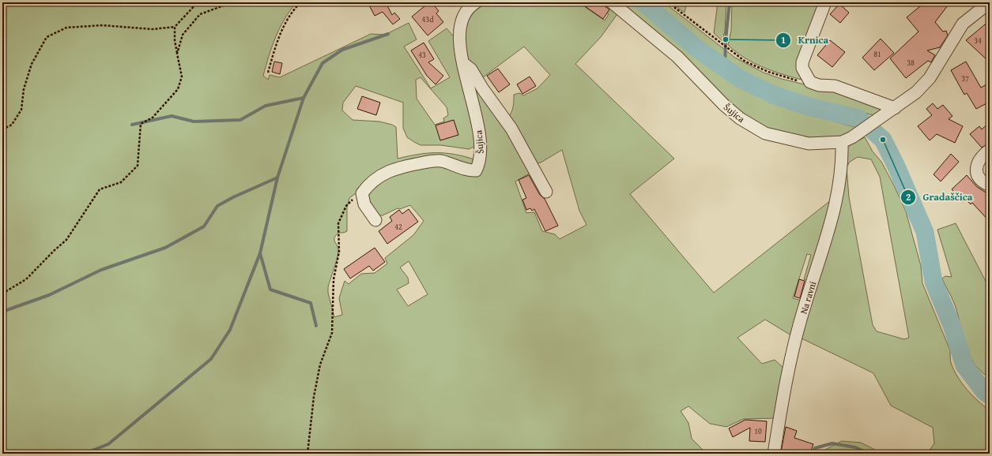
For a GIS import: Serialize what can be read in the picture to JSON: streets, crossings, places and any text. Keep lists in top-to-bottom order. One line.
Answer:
{"streets":{"street":["Šujica","Na ravni"]},"crossings":[["Šujica","Na ravni"]],"places":["Krnica","Gradaščica"],"house_numbers":["43d","34","81","43","38","37","42","10"]}
